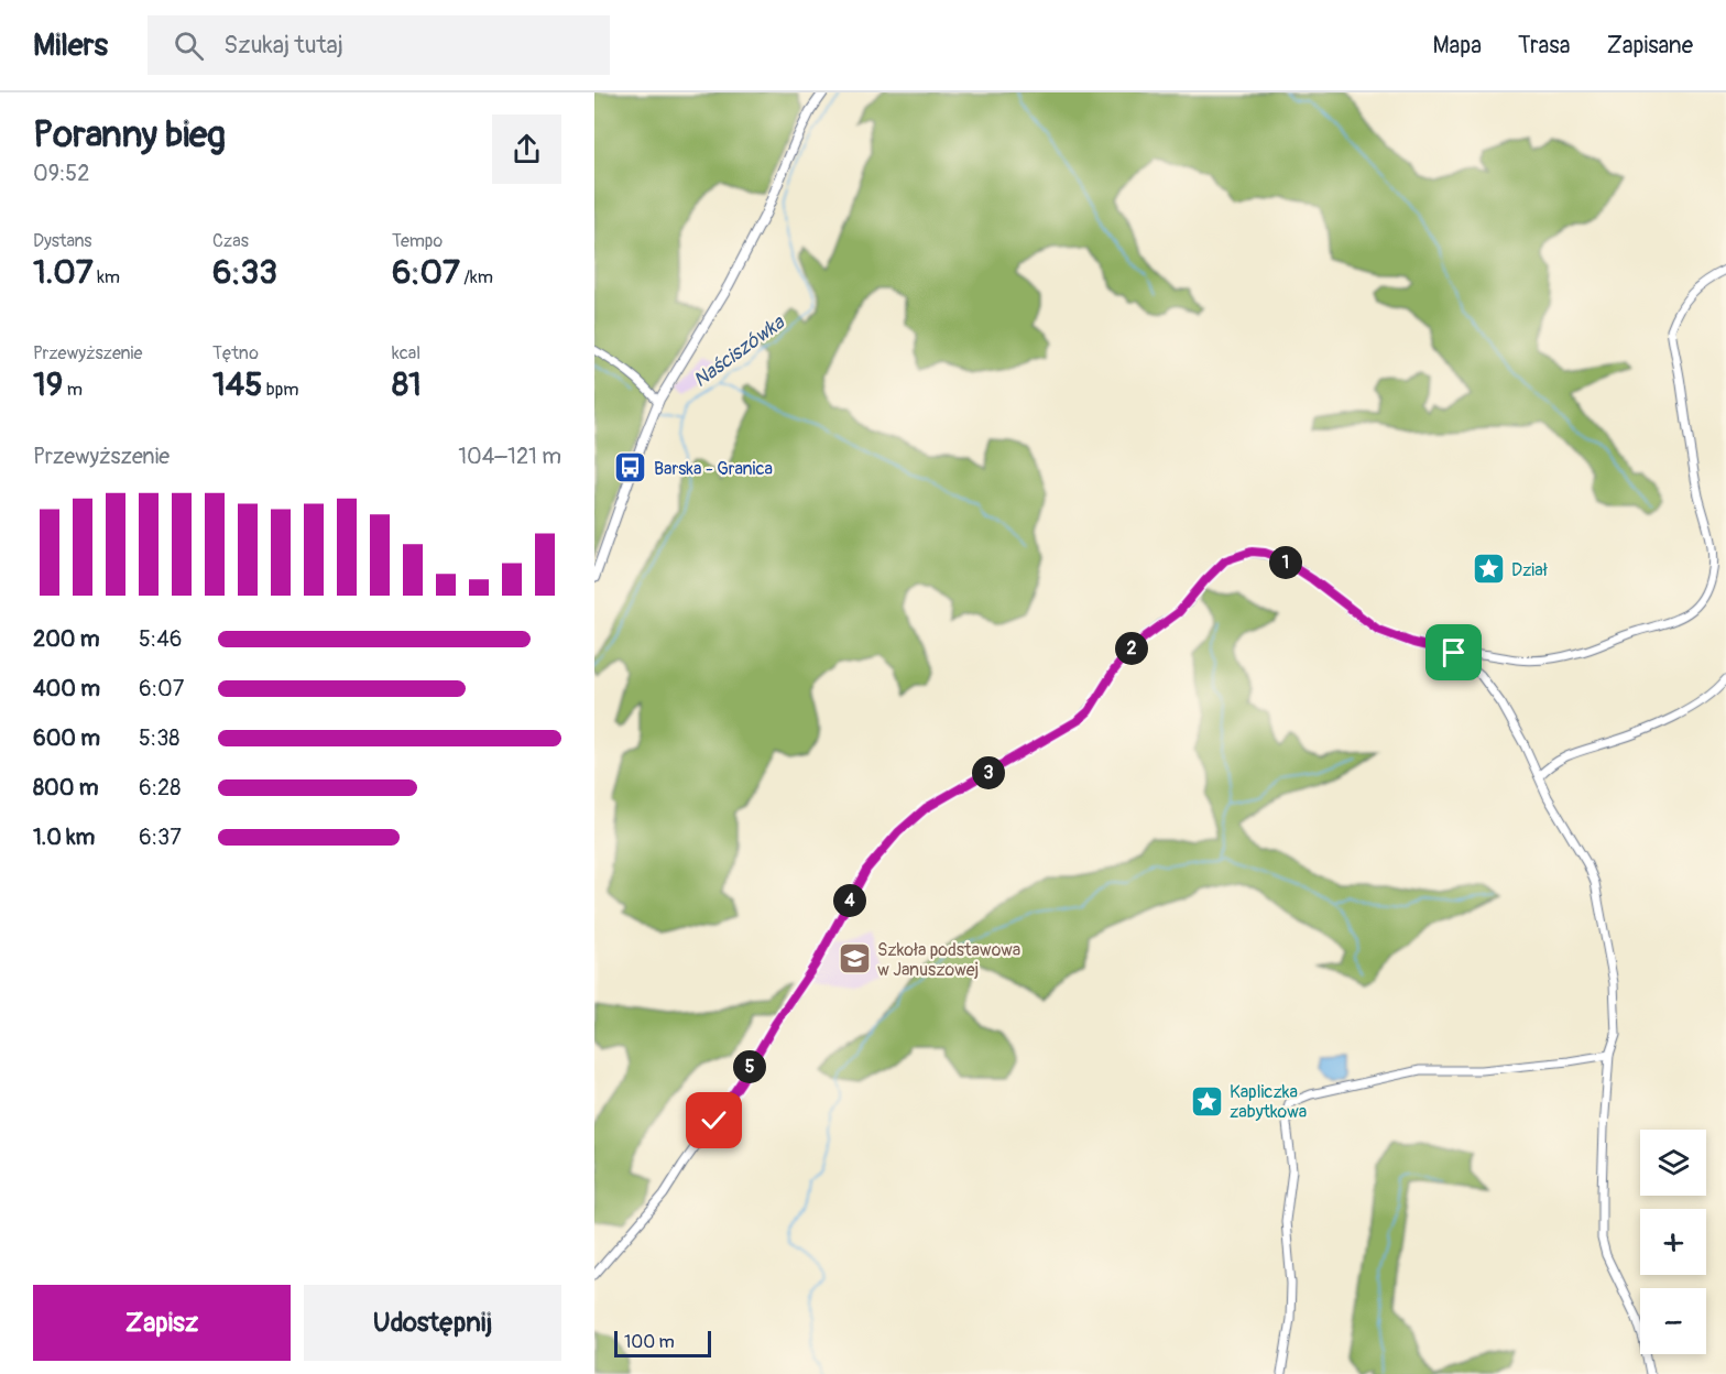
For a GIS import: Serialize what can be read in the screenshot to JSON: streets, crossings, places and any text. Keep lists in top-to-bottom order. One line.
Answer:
{"water":["Naściszówka"],"places":{"bus stop":["Barska - Granica"],"place":["Dział","Kapliczka zabytkowa"],"school or university":["Szkoła podstawowa w Januszowej"]},"scale_bar":"100 m","page":{"header":"Milers","search":"Szukaj tutaj","nav":["Mapa","Trasa","Zapisane"],"heading":["Poranny bieg","09:52"],"stats":[["Dystans","1.07 km"],["Czas","6:33"],["Tempo","6:07 /km"],["Przewyższenie","19 m"],["Tętno","145 bpm"],["kcal","81"]],"chart":["Przewyższenie","104–121 m"],"pins":["1","2","3","4","5"],"list":[{"name":"200 m","note":"5:46"},{"name":"400 m","note":"6:07"},{"name":"600 m","note":"5:38"},{"name":"800 m","note":"6:28"},{"name":"1.0 km","note":"6:37"}],"map_buttons":["+","−"],"buttons":["Zapisz","Udostępnij"],"scale":"100 m"}}
